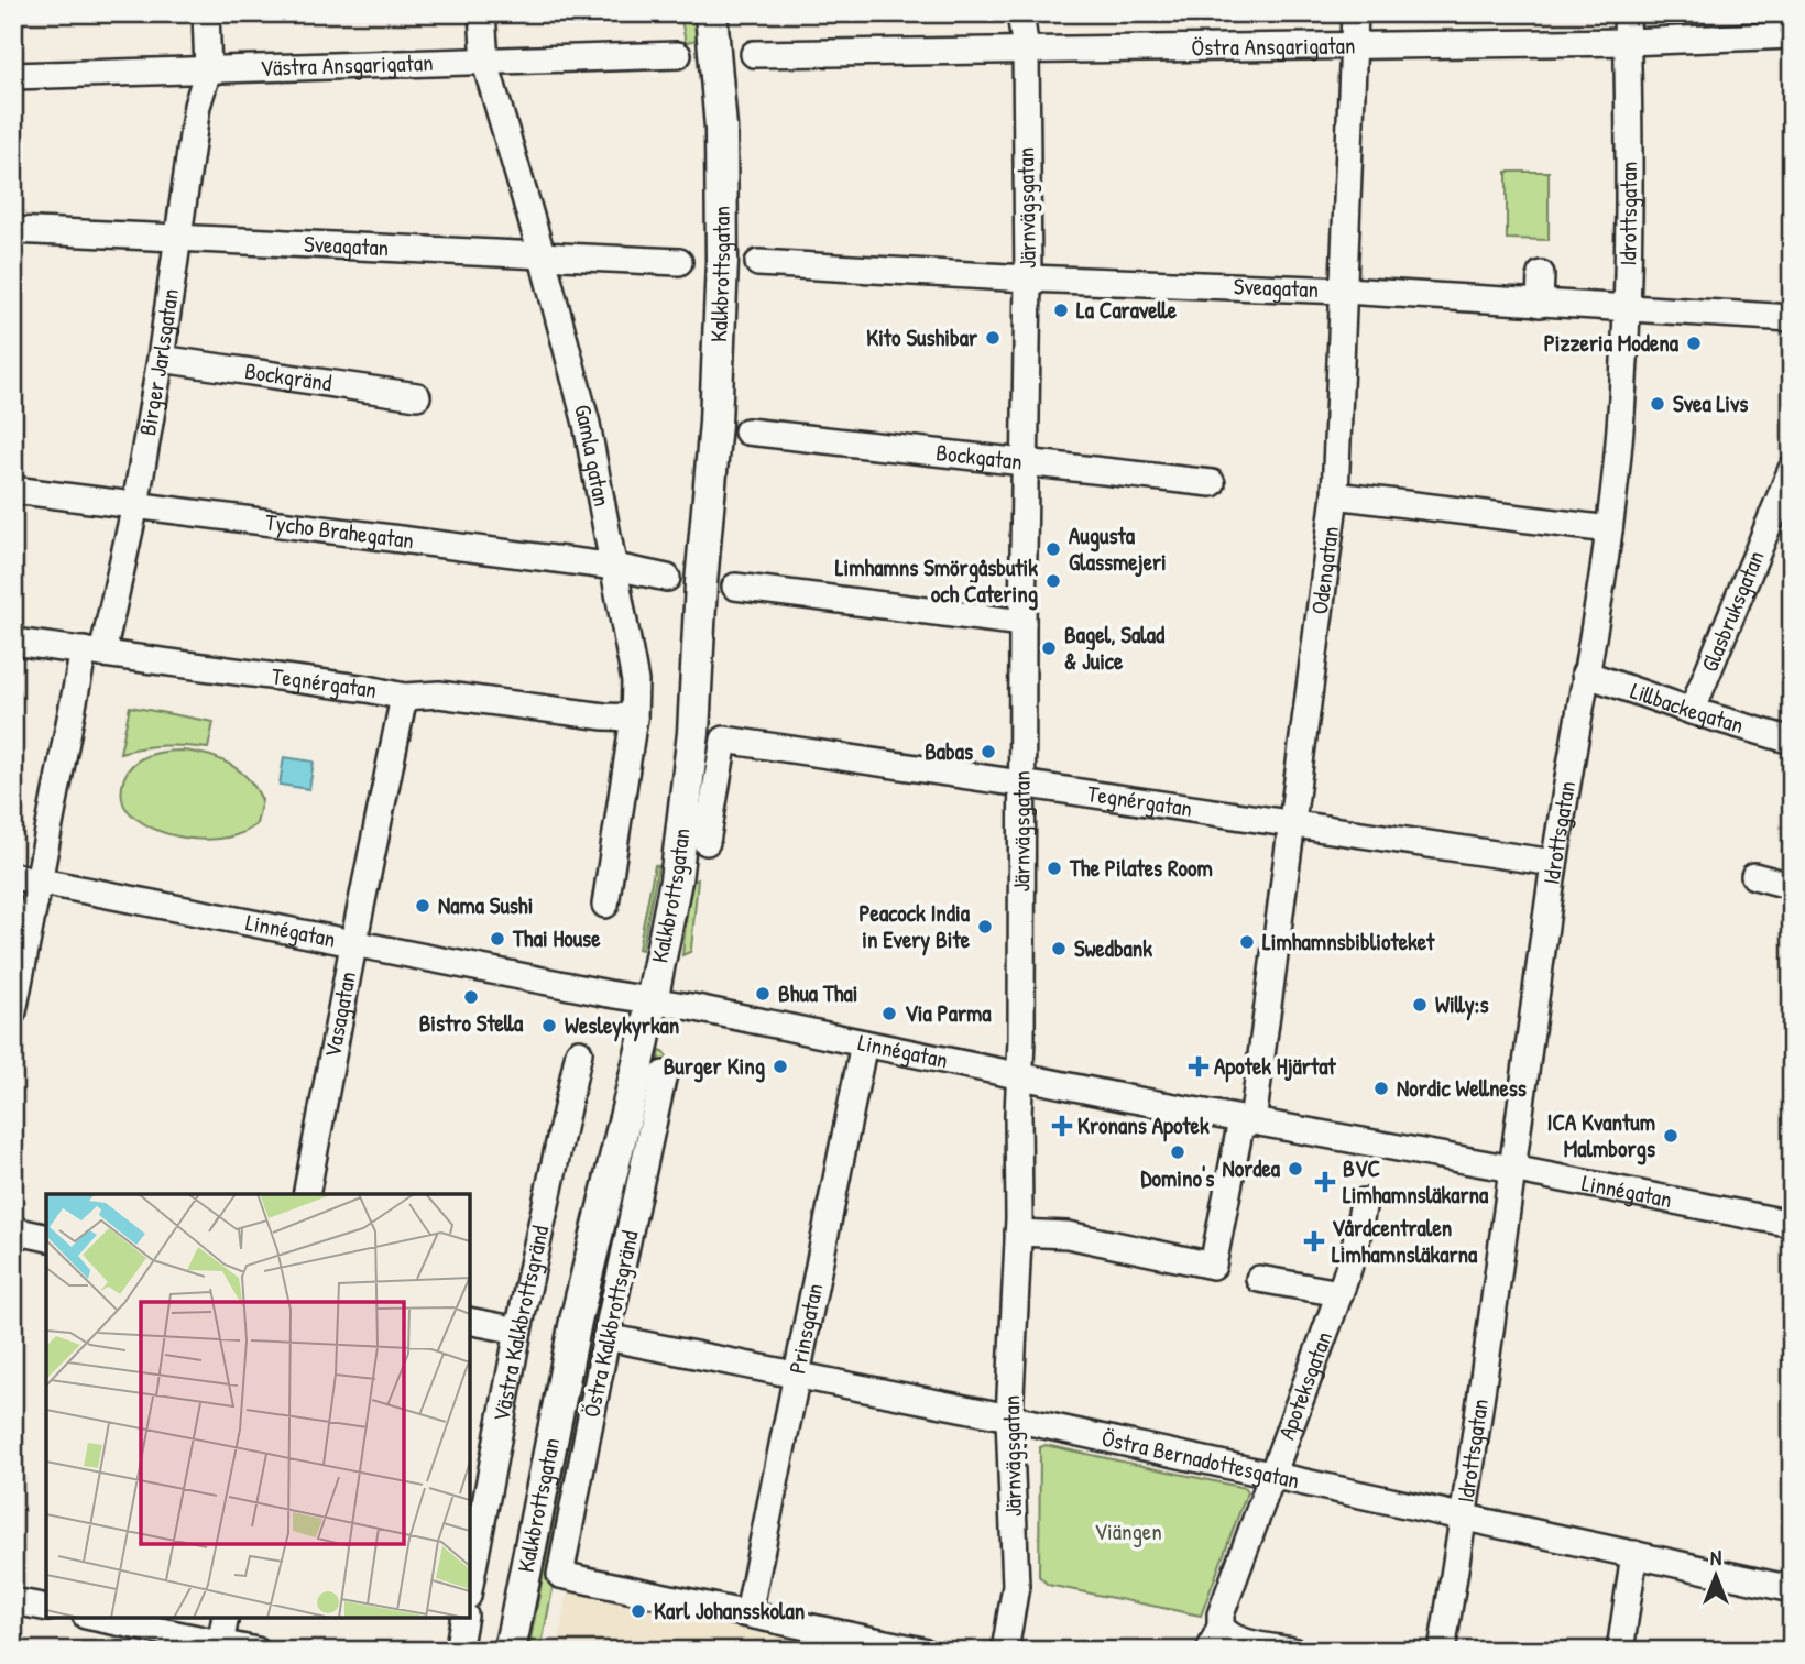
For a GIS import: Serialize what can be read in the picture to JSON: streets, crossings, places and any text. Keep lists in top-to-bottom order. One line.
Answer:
{"streets":{"main road":["Kalkbrottsgatan"],"street":["Östra Ansgarigatan","Västra Ansgarigatan","Järnvägsgatan","Idrottsgatan","Sveagatan","Birger Jarlsgatan","Bockgränd","Gamla gatan","Bockgatan","Tycho Brahegatan","Odengatan","Glasbruksgatan","Tegnérgatan","Lillbackegatan","Linnégatan","Vasagatan","Västra Kalkbrottsgränd","Östra Kalkbrottsgränd","Prinsgatan","Apoteksgatan","Östra Bernadottesgatan"]},"crossings":[["Östra Ansgarigatan","Järnvägsgatan"],["Östra Ansgarigatan","Idrottsgatan"],["Östra Ansgarigatan","Odengatan"],["Västra Ansgarigatan","Birger Jarlsgatan"],["Västra Ansgarigatan","Gamla gatan"],["Järnvägsgatan","Sveagatan"],["Järnvägsgatan","Bockgatan"],["Järnvägsgatan","Odengatan"],["Järnvägsgatan","Tegnérgatan"],["Järnvägsgatan","Linnégatan"],["Järnvägsgatan","Östra Bernadottesgatan"],["Idrottsgatan","Sveagatan"],["Idrottsgatan","Tegnérgatan"],["Idrottsgatan","Lillbackegatan"],["Idrottsgatan","Linnégatan"],["Idrottsgatan","Östra Bernadottesgatan"],["Sveagatan","Birger Jarlsgatan"],["Sveagatan","Gamla gatan"],["Sveagatan","Odengatan"],["Kalkbrottsgatan","Linnégatan"],["Birger Jarlsgatan","Bockgränd"],["Birger Jarlsgatan","Tycho Brahegatan"],["Birger Jarlsgatan","Tegnérgatan"],["Birger Jarlsgatan","Linnégatan"],["Gamla gatan","Tycho Brahegatan"],["Gamla gatan","Tegnérgatan"],["Odengatan","Tegnérgatan"],["Odengatan","Linnégatan"],["Glasbruksgatan","Lillbackegatan"],["Tegnérgatan","Vasagatan"],["Linnégatan","Vasagatan"],["Linnégatan","Prinsgatan"],["Östra Kalkbrottsgränd","Prinsgatan"],["Östra Kalkbrottsgränd","Östra Bernadottesgatan"],["Prinsgatan","Östra Bernadottesgatan"],["Apoteksgatan","Östra Bernadottesgatan"]],"parks":["Viängen"],"places":{"other":["La Caravelle","Kito Sushibar","Pizzeria Modena","Svea Livs","Augusta Glassmejeri","Limhamns Smörgåsbutik och Catering","Bagel, Salad & Juice","Babas","The Pilates Room","Nama Sushi","Peacock India in Every Bite","Thai House","Limhamnsbiblioteket","Swedbank","Bhua Thai","Bistro Stella","Willy:s","Via Parma","Wesleykyrkan","Burger King","Nordic Wellness","ICA Kvantum Malmborgs","Domino's","Nordea","Karl Johansskolan"],"health":["Apotek Hjärtat","Kronans Apotek","BVC Limhamnsläkarna","Vårdcentralen Limhamnsläkarna"]},"north":"top"}
